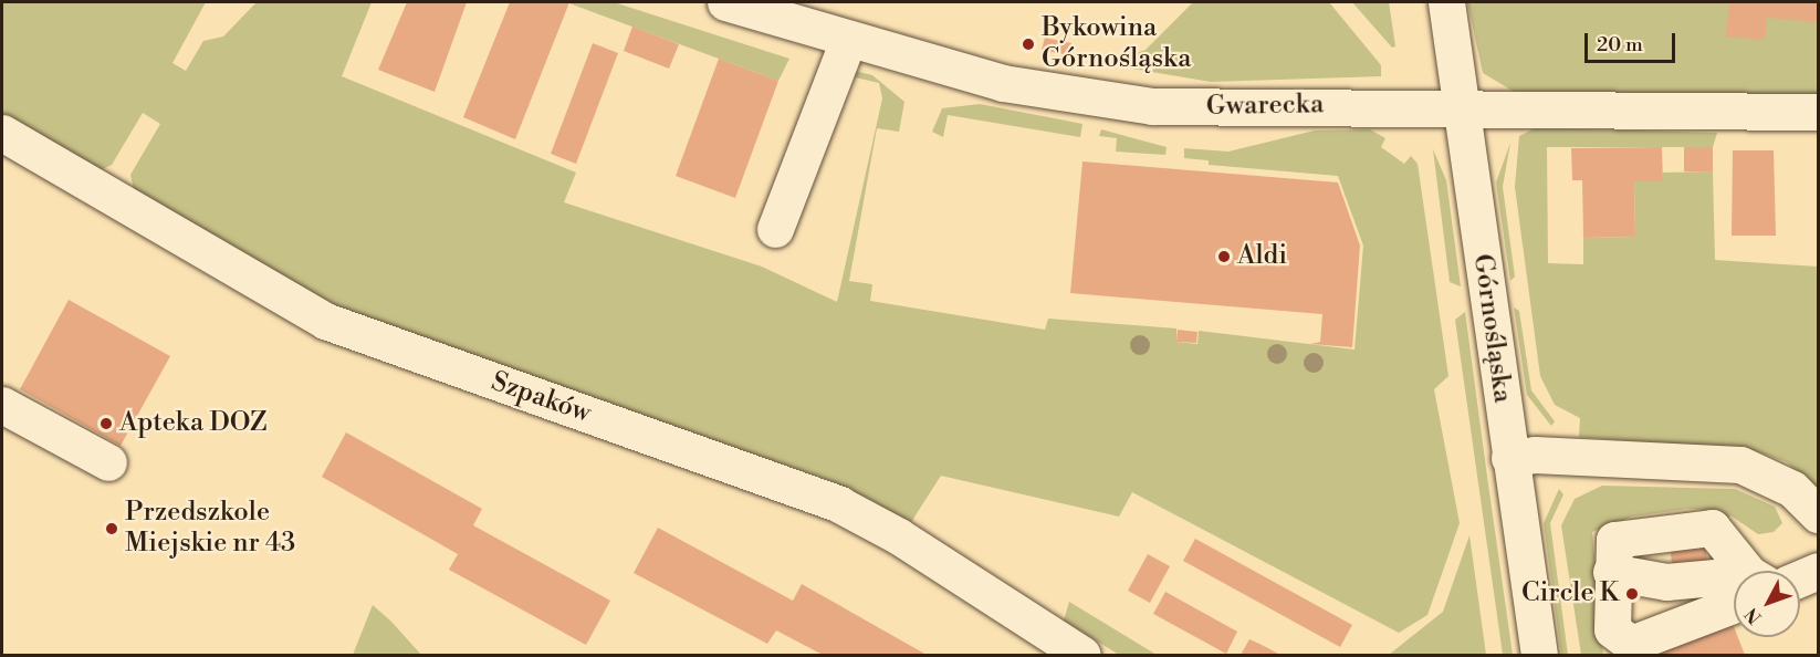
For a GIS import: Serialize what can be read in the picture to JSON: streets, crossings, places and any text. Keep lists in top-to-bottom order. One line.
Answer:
{"streets":{"street":["Gwarecka","Górnośląska","Szpaków"]},"crossings":[["Gwarecka","Górnośląska"]],"places":["Bykowina Górnośląska","Aldi","Apteka DOZ","Przedszkole Miejskie nr 43","Circle K"],"scale_bar":"20 m","north":"bottom left"}
